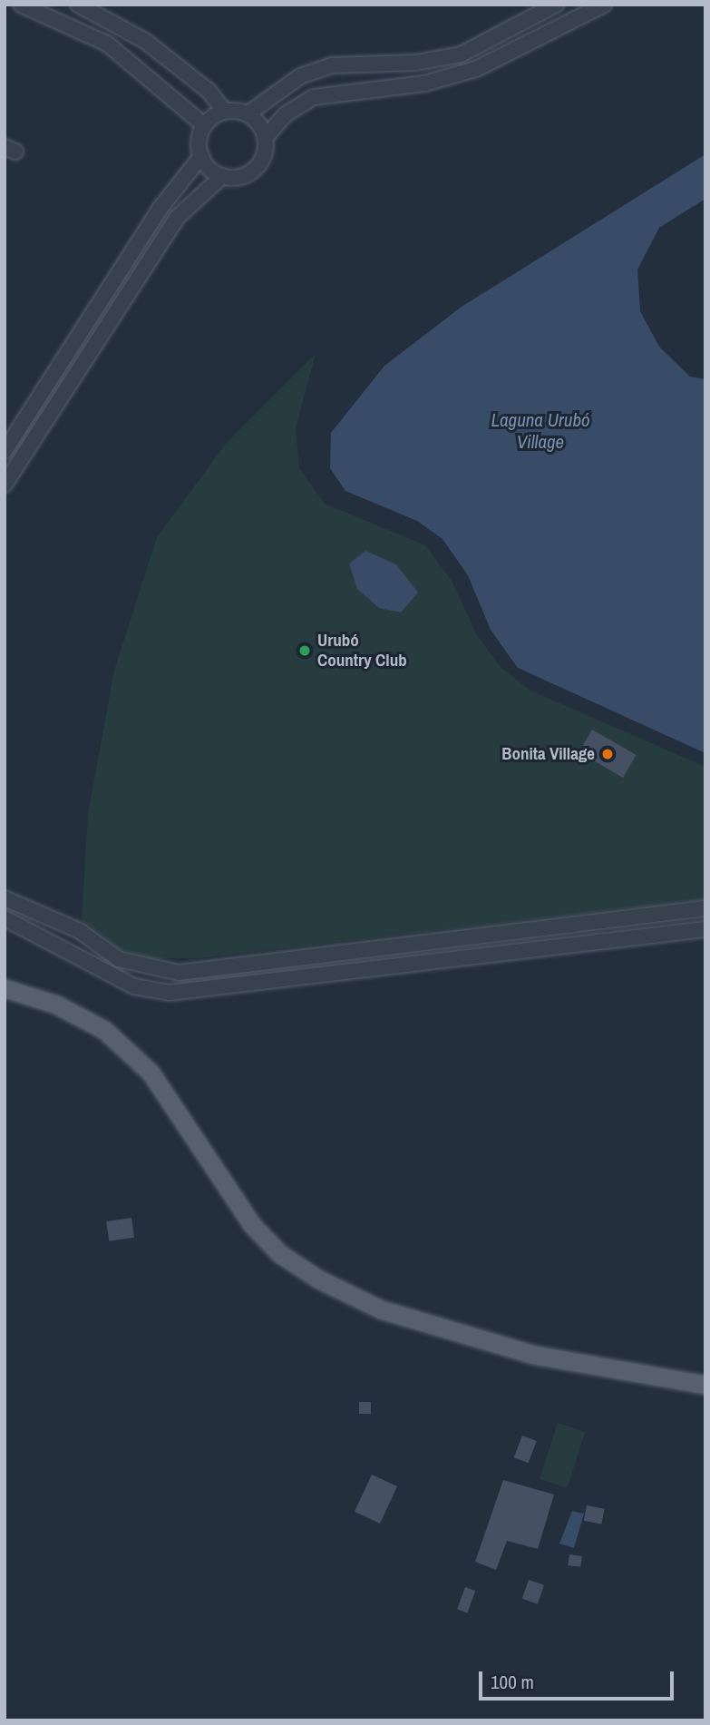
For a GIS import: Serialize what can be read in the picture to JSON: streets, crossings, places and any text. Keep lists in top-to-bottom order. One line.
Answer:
{"water":["Laguna Urubó Village"],"places":["Urubó Country Club","Bonita Village"],"scale_bar":"100 m"}
